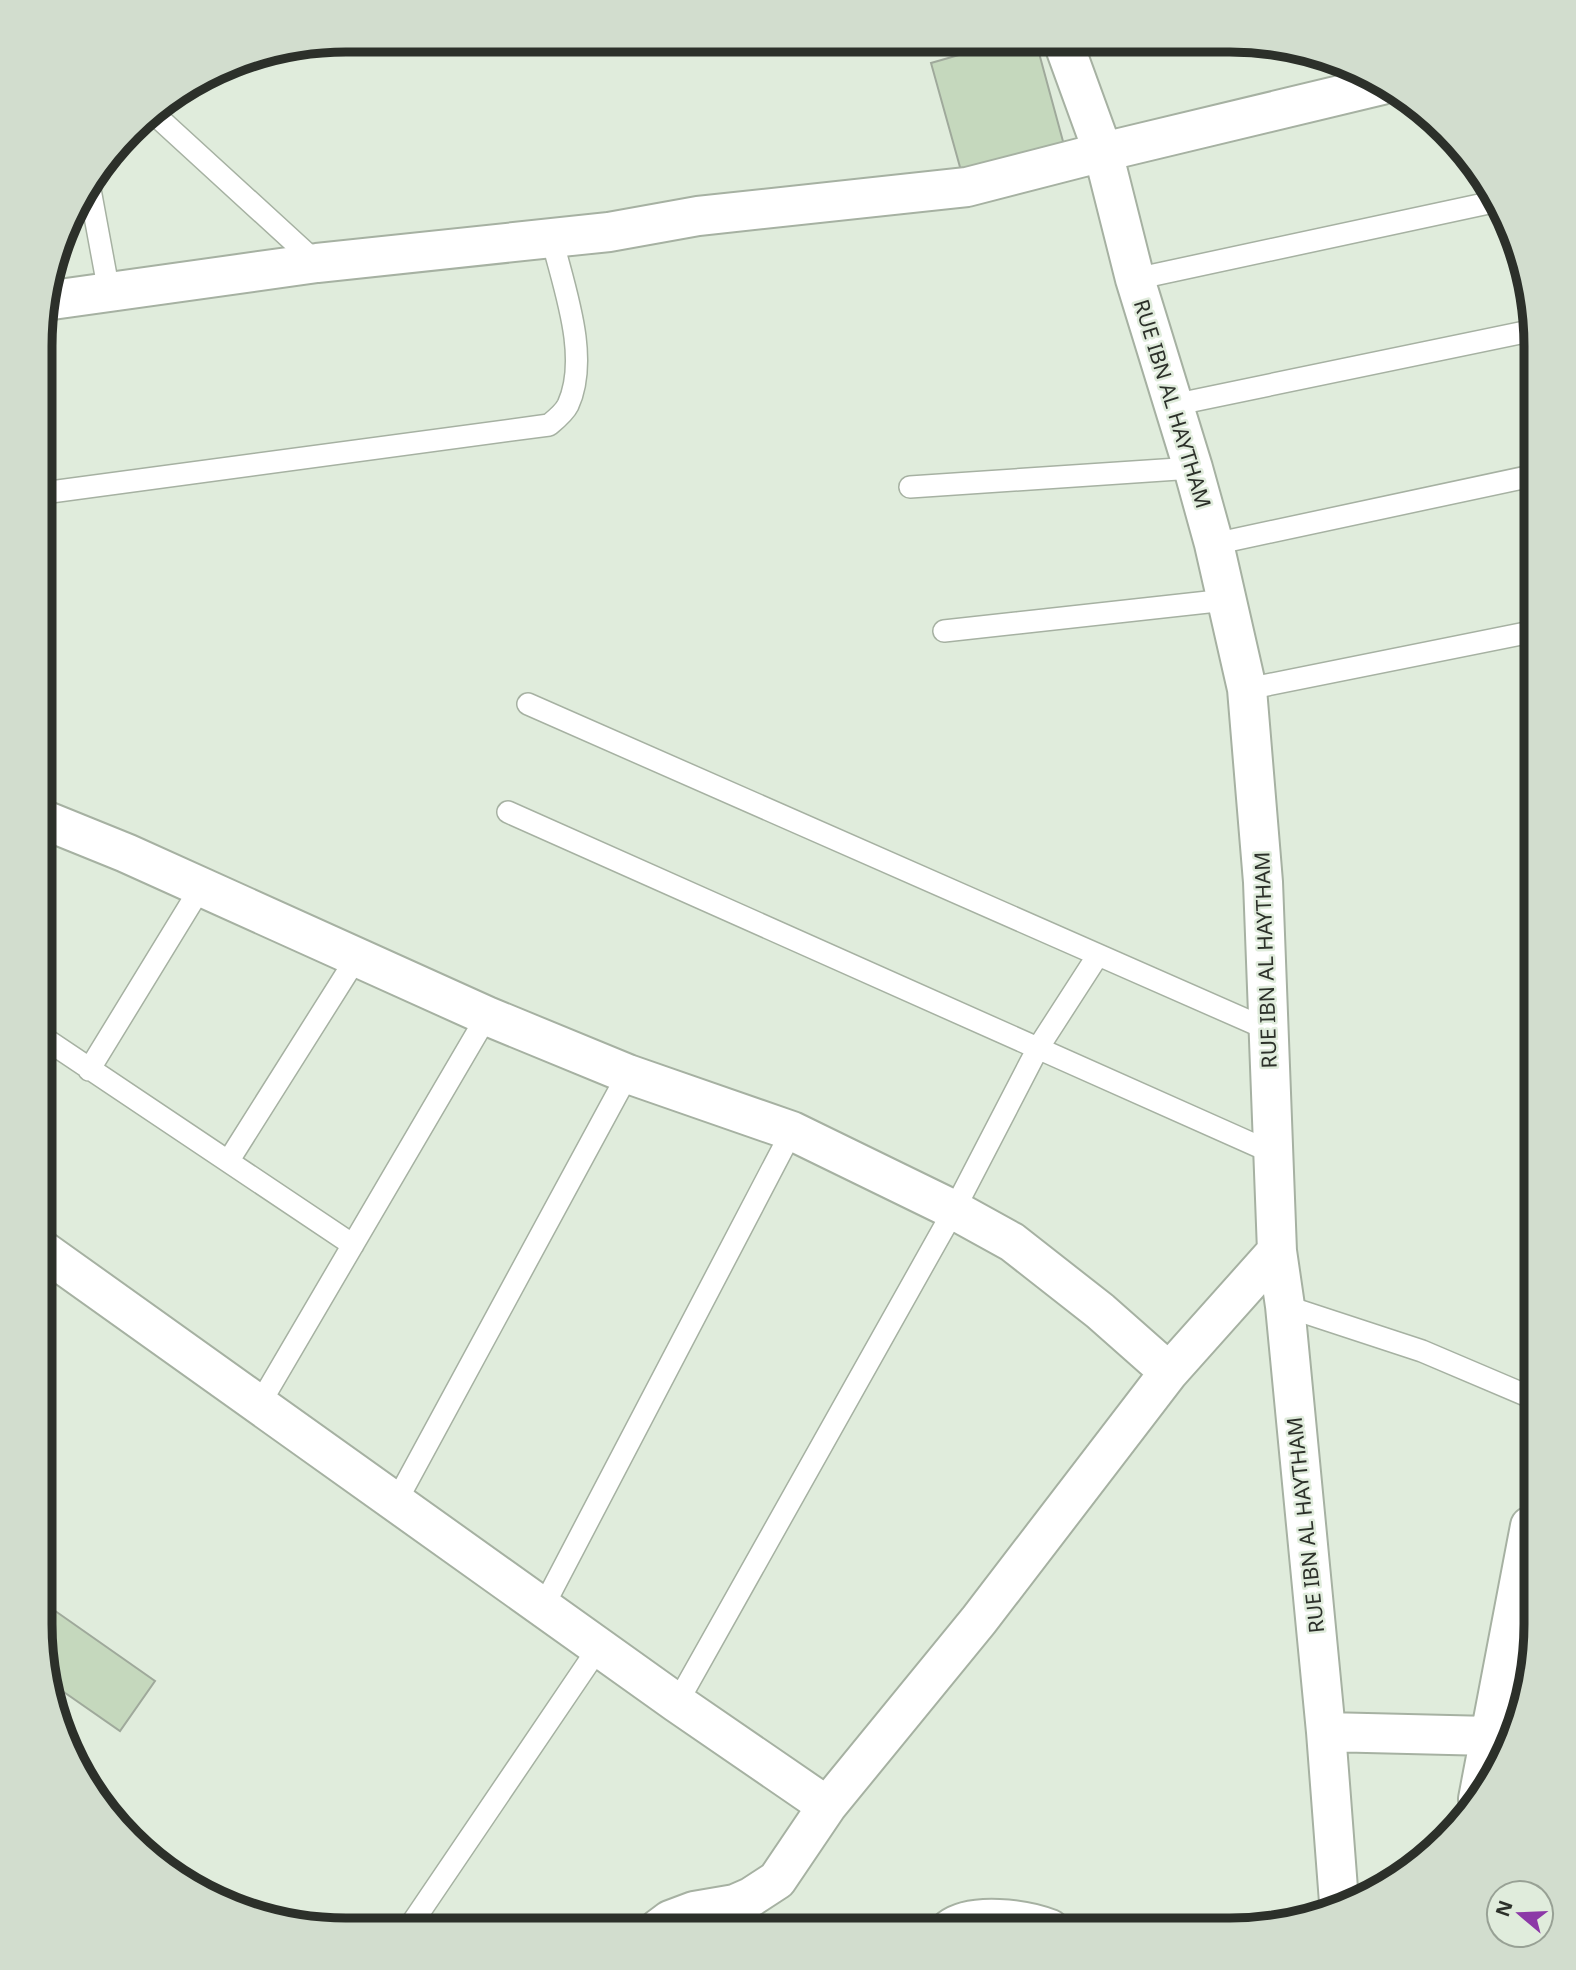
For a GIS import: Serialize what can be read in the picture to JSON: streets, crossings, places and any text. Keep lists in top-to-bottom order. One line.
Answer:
{"streets":{"street":["RUE IBN AL HAYTHAM"]},"north":"left"}
